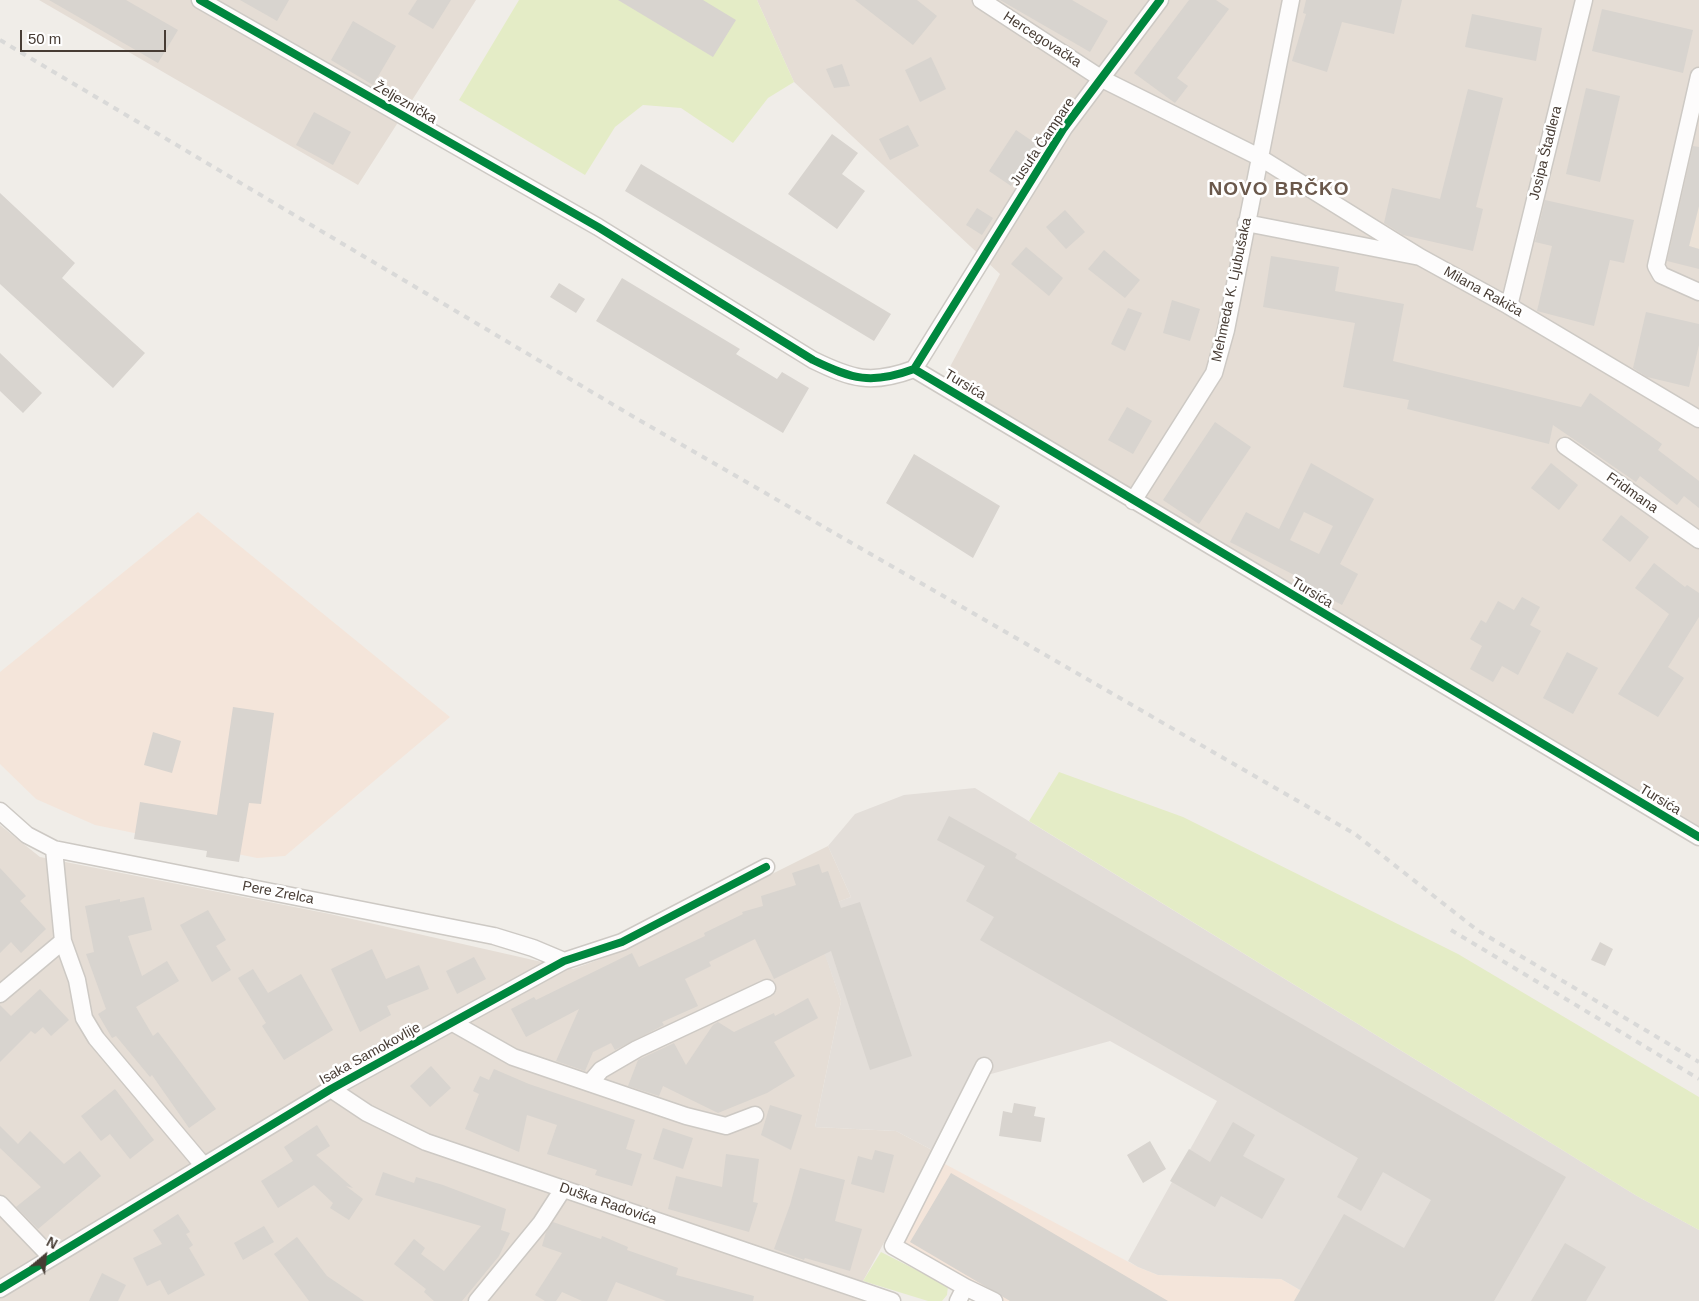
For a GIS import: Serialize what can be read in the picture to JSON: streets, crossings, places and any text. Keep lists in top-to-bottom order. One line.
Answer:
{"streets":{"street":["Hercegovačka","Željeznička","Jusufa Čampare","Josipa Štadlera","Mehmeda K. Ljubušaka","Milana Rakiča","Tursića","Fridmana","Pere Zrelca","Isaka Samokovlije","Duška Radovića"]},"crossings":[["Hercegovačka","Jusufa Čampare"],["Hercegovačka","Mehmeda K. Ljubušaka"],["Hercegovačka","Milana Rakiča"],["Željeznička","Jusufa Čampare"],["Željeznička","Tursića"],["Jusufa Čampare","Tursića"],["Josipa Štadlera","Milana Rakiča"],["Mehmeda K. Ljubušaka","Milana Rakiča"],["Mehmeda K. Ljubušaka","Tursića"],["Pere Zrelca","Isaka Samokovlije"],["Isaka Samokovlije","Duška Radovića"]],"districts":["NOVO BRČKO"],"scale_bar":"50 m","north":"top right"}
